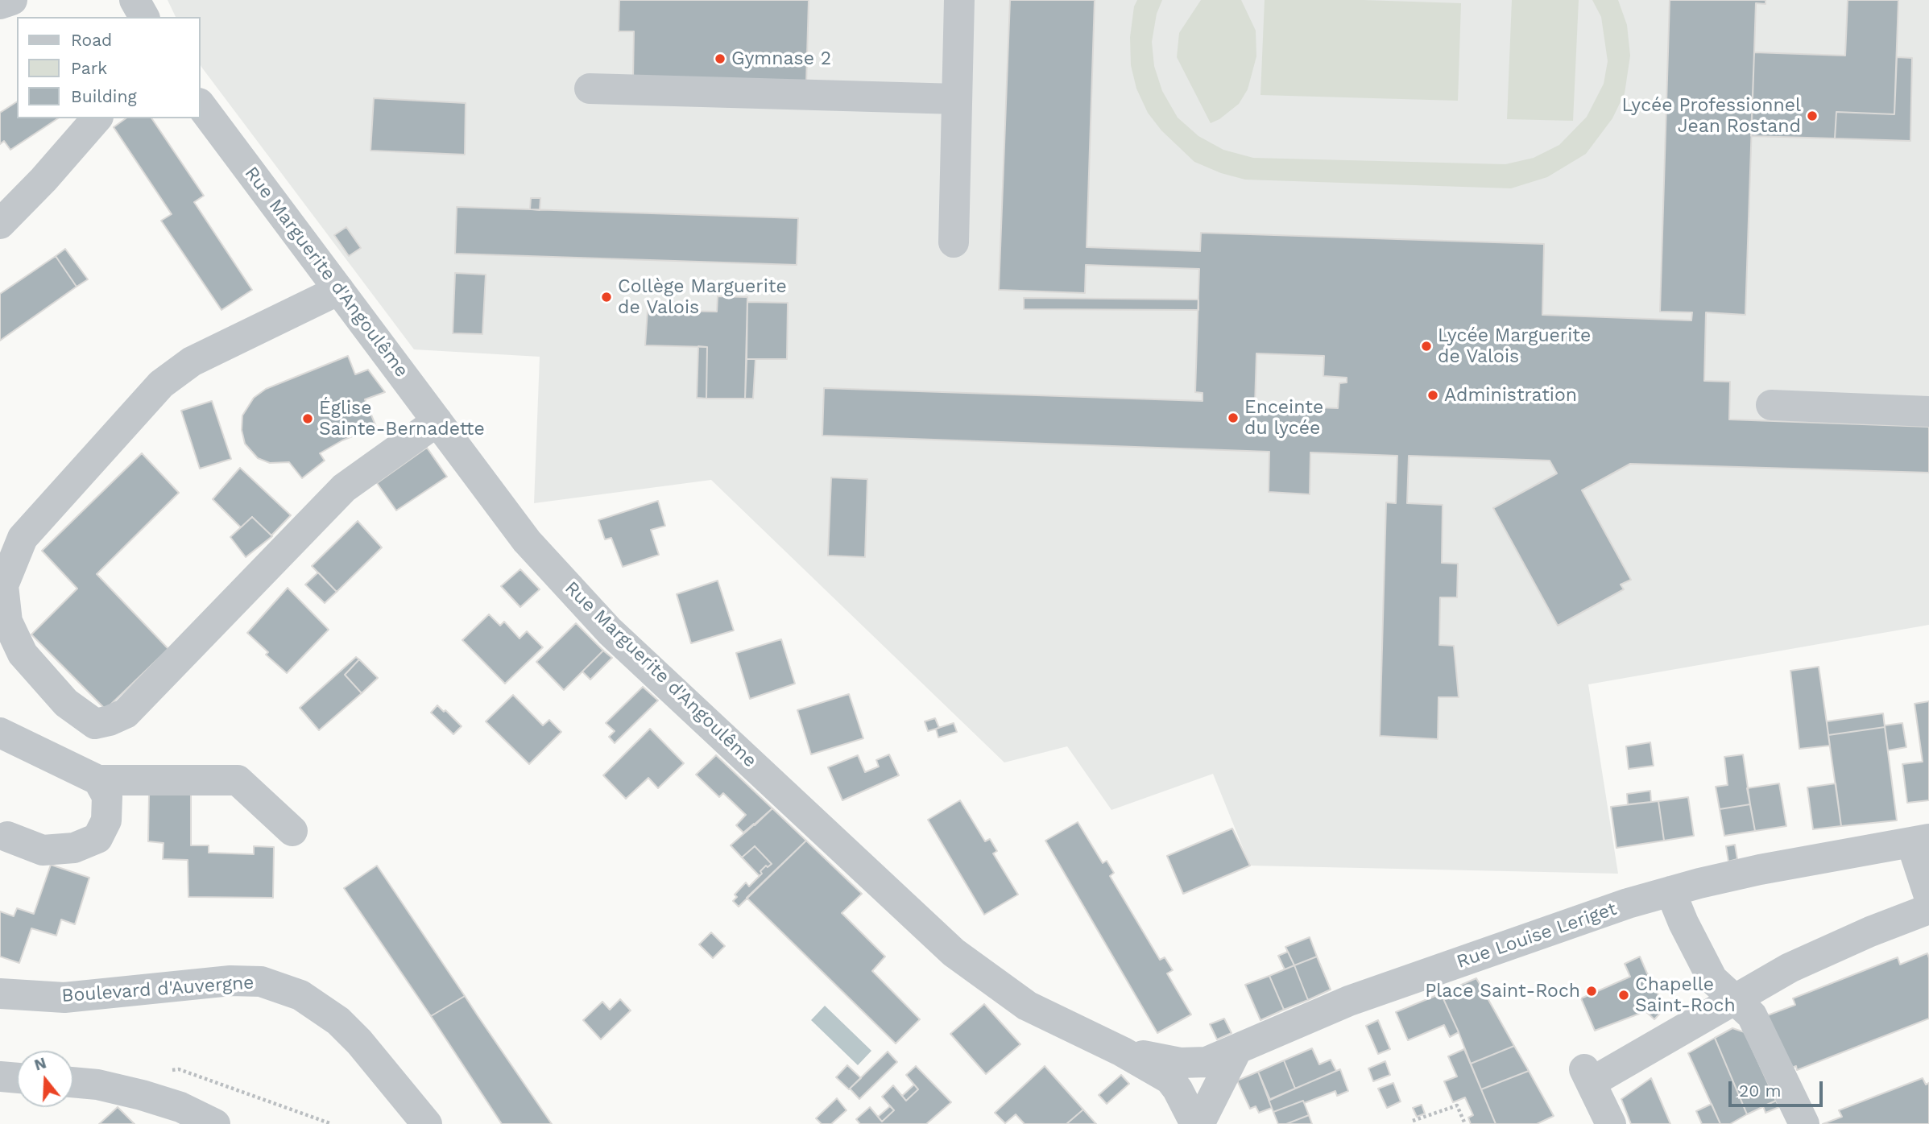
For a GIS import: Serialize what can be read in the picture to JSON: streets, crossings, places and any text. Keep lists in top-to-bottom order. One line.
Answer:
{"streets":{"street":["Rue Marguerite d'Angoulême","Rue Louise Leriget","Boulevard d'Auvergne"]},"crossings":[["Rue Marguerite d'Angoulême","Rue Louise Leriget"]],"places":["Gymnase 2","Lycée Professionnel Jean Rostand","Collège Marguerite de Valois","Lycée Marguerite de Valois","Administration","Enceinte du lycée","Église Sainte-Bernadette","Place Saint-Roch","Chapelle Saint-Roch"],"legend":["Road","Park","Building"],"scale_bar":"20 m","north":"top"}
